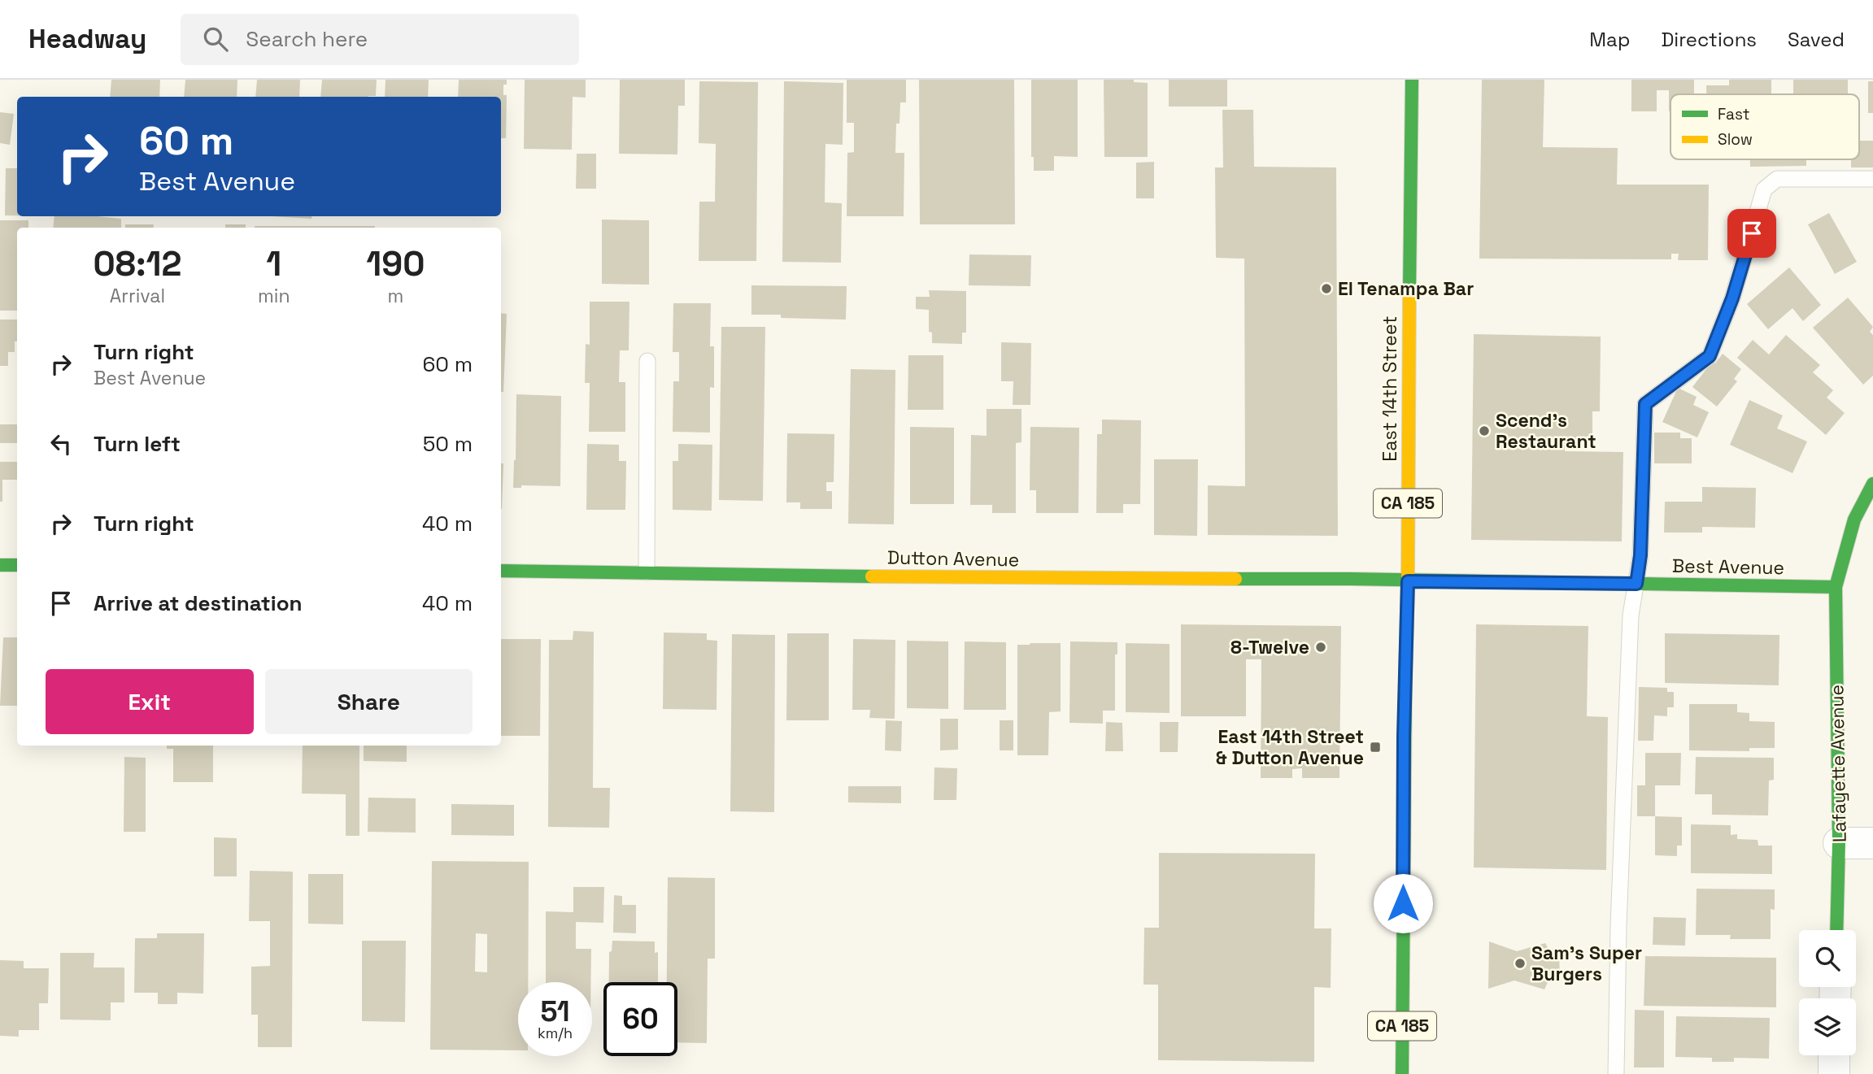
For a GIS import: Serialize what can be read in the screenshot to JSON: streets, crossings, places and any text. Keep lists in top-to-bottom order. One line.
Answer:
{"streets":{"street":["East 14th Street","CA 185","Dutton Avenue","Best Avenue","Lafayette Avenue"]},"crossings":[["East 14th Street","Dutton Avenue"],["East 14th Street","Best Avenue"],["Dutton Avenue","Best Avenue"],["Best Avenue","Lafayette Avenue"]],"places":{"other":["El Tenampa Bar","Scend's Restaurant","8-Twelve","Sam's Super Burgers"],"transit":["East 14th Street & Dutton Avenue"]},"legend":["Fast","Slow"],"page":{"header":"Headway","search":"Search here","nav":["Map","Directions","Saved"],"turn":["60 m","Best Avenue"],"eta":["08:12","Arrival","1","min","190","m"],"list":[{"name":"Turn right","note":"Best Avenue","value":"60 m"},{"name":"Turn left","value":"50 m"},{"name":"Turn right","value":"40 m"},{"name":"Arrive at destination","value":"40 m"}],"buttons":["Exit","Share"],"speed":"51 km/h","limit":"60"}}
